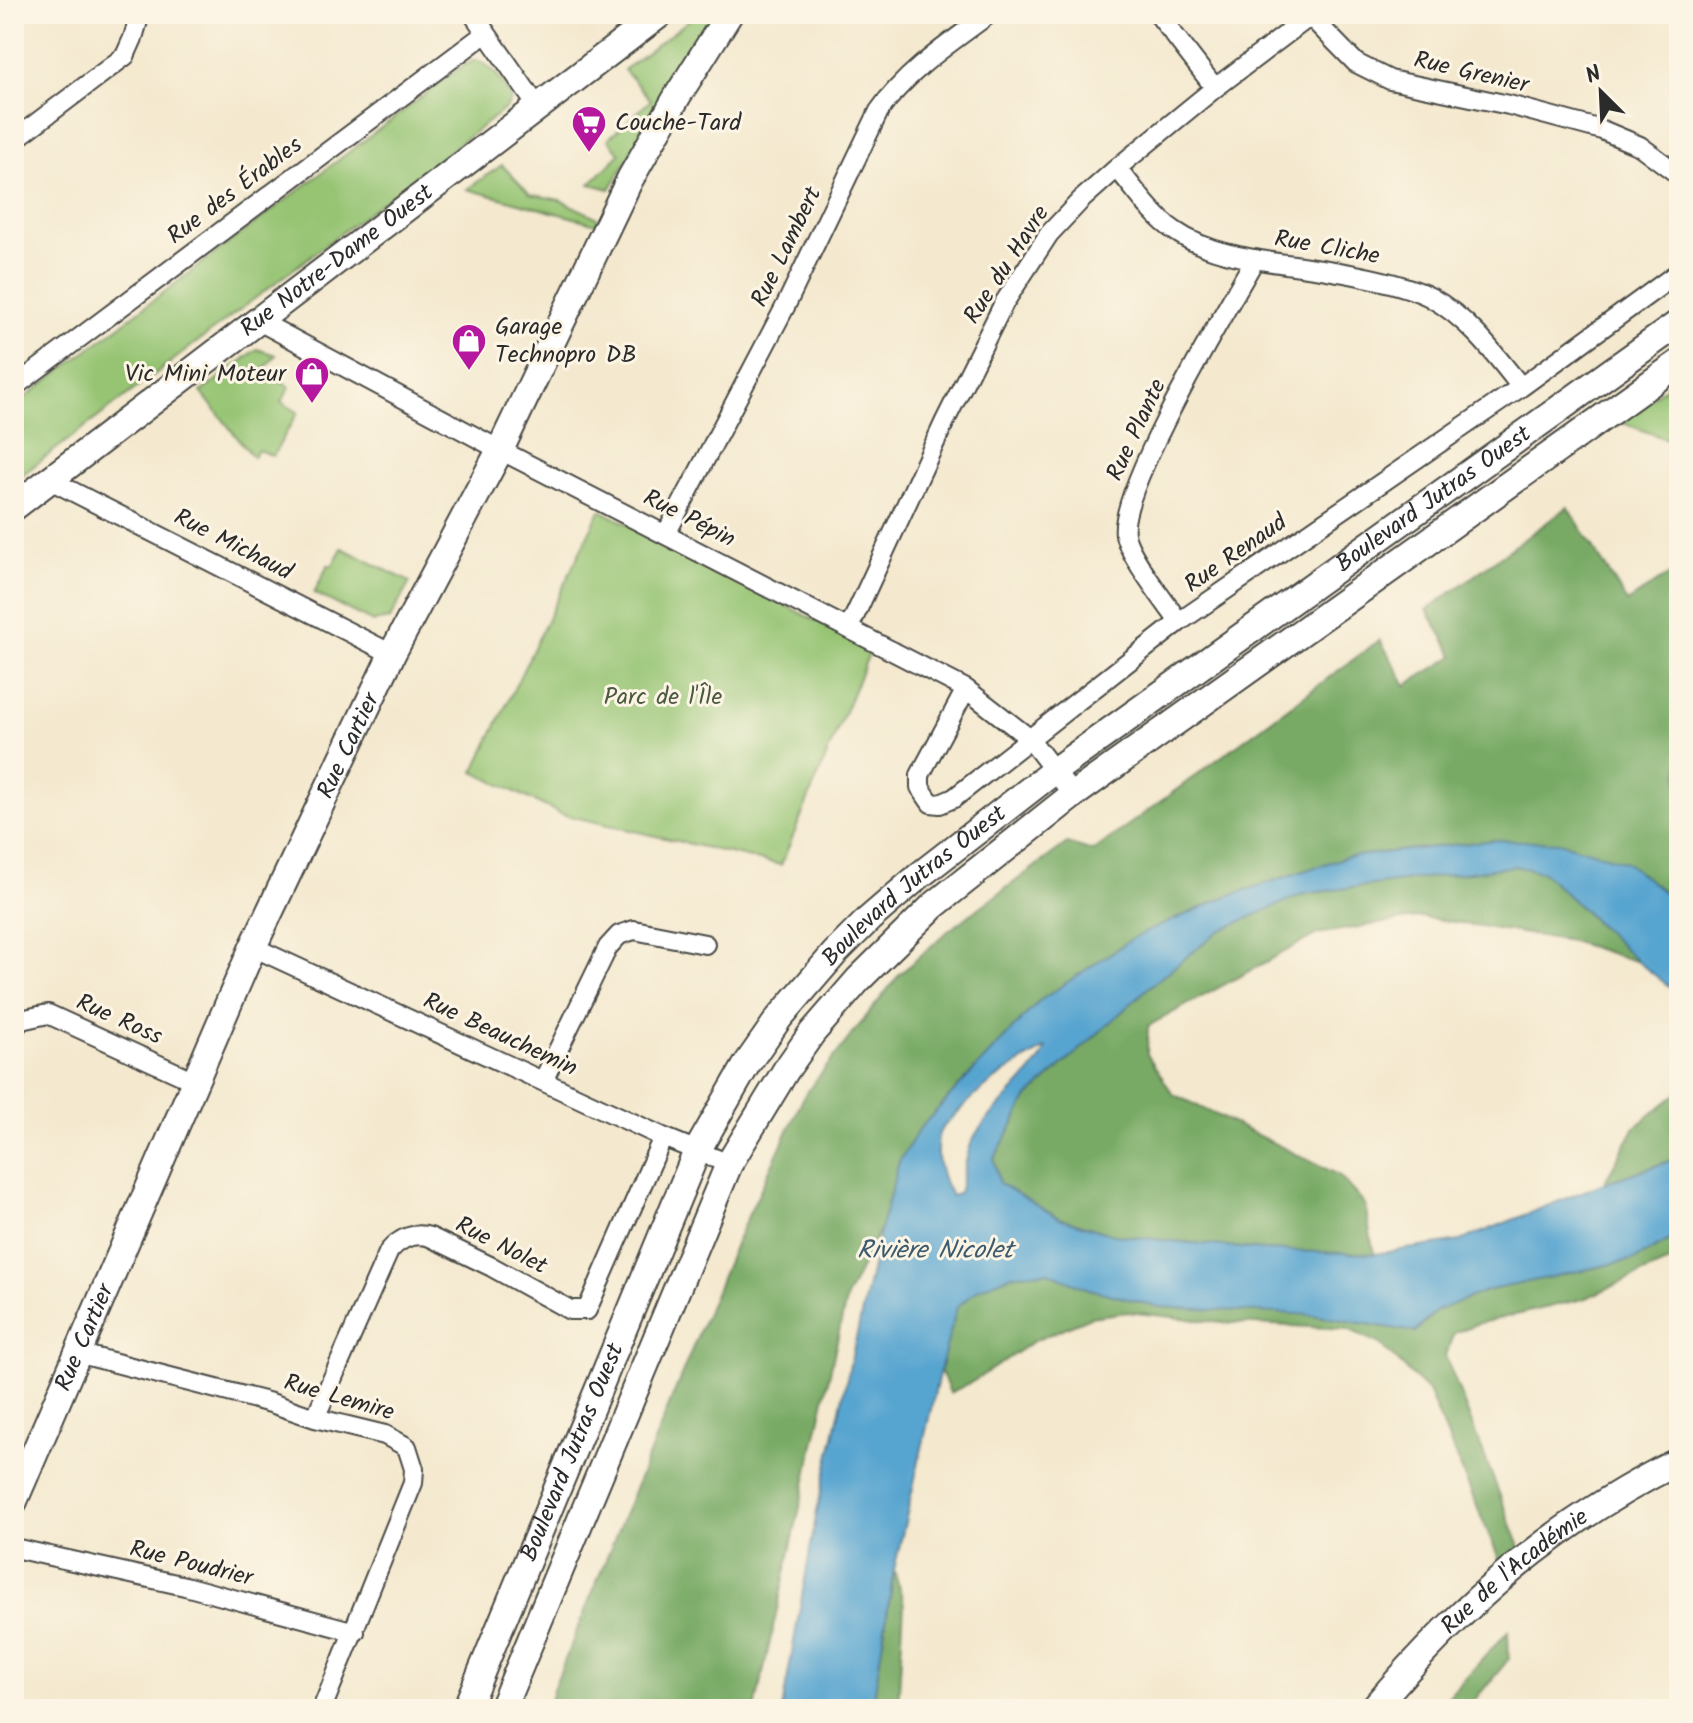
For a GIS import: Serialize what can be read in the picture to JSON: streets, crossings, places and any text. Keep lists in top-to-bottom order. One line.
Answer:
{"streets":{"main road":["Rue Notre-Dame Ouest","Boulevard Jutras Ouest","Rue Cartier","Rue de l'Académie"],"street":["Rue Grenier","Rue des Érables","Rue Lambert","Rue Cliche","Rue du Havre","Rue Plante","Rue Pépin","Rue Michaud","Rue Renaud","Rue Ross","Rue Beauchemin","Rue Nolet","Rue Lemire","Rue Poudrier"]},"crossings":[["Rue Grenier","Rue du Havre"],["Rue Lambert","Rue Pépin"],["Rue Cliche","Rue du Havre"],["Rue Cliche","Rue Plante"],["Rue Cliche","Rue Renaud"],["Rue Notre-Dame Ouest","Rue Pépin"],["Rue Notre-Dame Ouest","Rue Michaud"],["Rue du Havre","Rue Pépin"],["Rue Plante","Rue Renaud"],["Boulevard Jutras Ouest","Rue Pépin"],["Boulevard Jutras Ouest","Rue Beauchemin"],["Rue Pépin","Rue Renaud"],["Rue Pépin","Rue Cartier"],["Rue Michaud","Rue Cartier"],["Rue Cartier","Rue Ross"],["Rue Cartier","Rue Beauchemin"],["Rue Cartier","Rue Lemire"],["Rue Beauchemin","Rue Nolet"],["Rue Nolet","Rue Lemire"],["Rue Lemire","Rue Poudrier"]],"water":["Rivière Nicolet"],"parks":["Parc de l'Île"],"places":{"supermarket":["Couche-Tard"],"shop":["Garage Technopro DB","Vic Mini Moteur"]},"north":"top left"}
